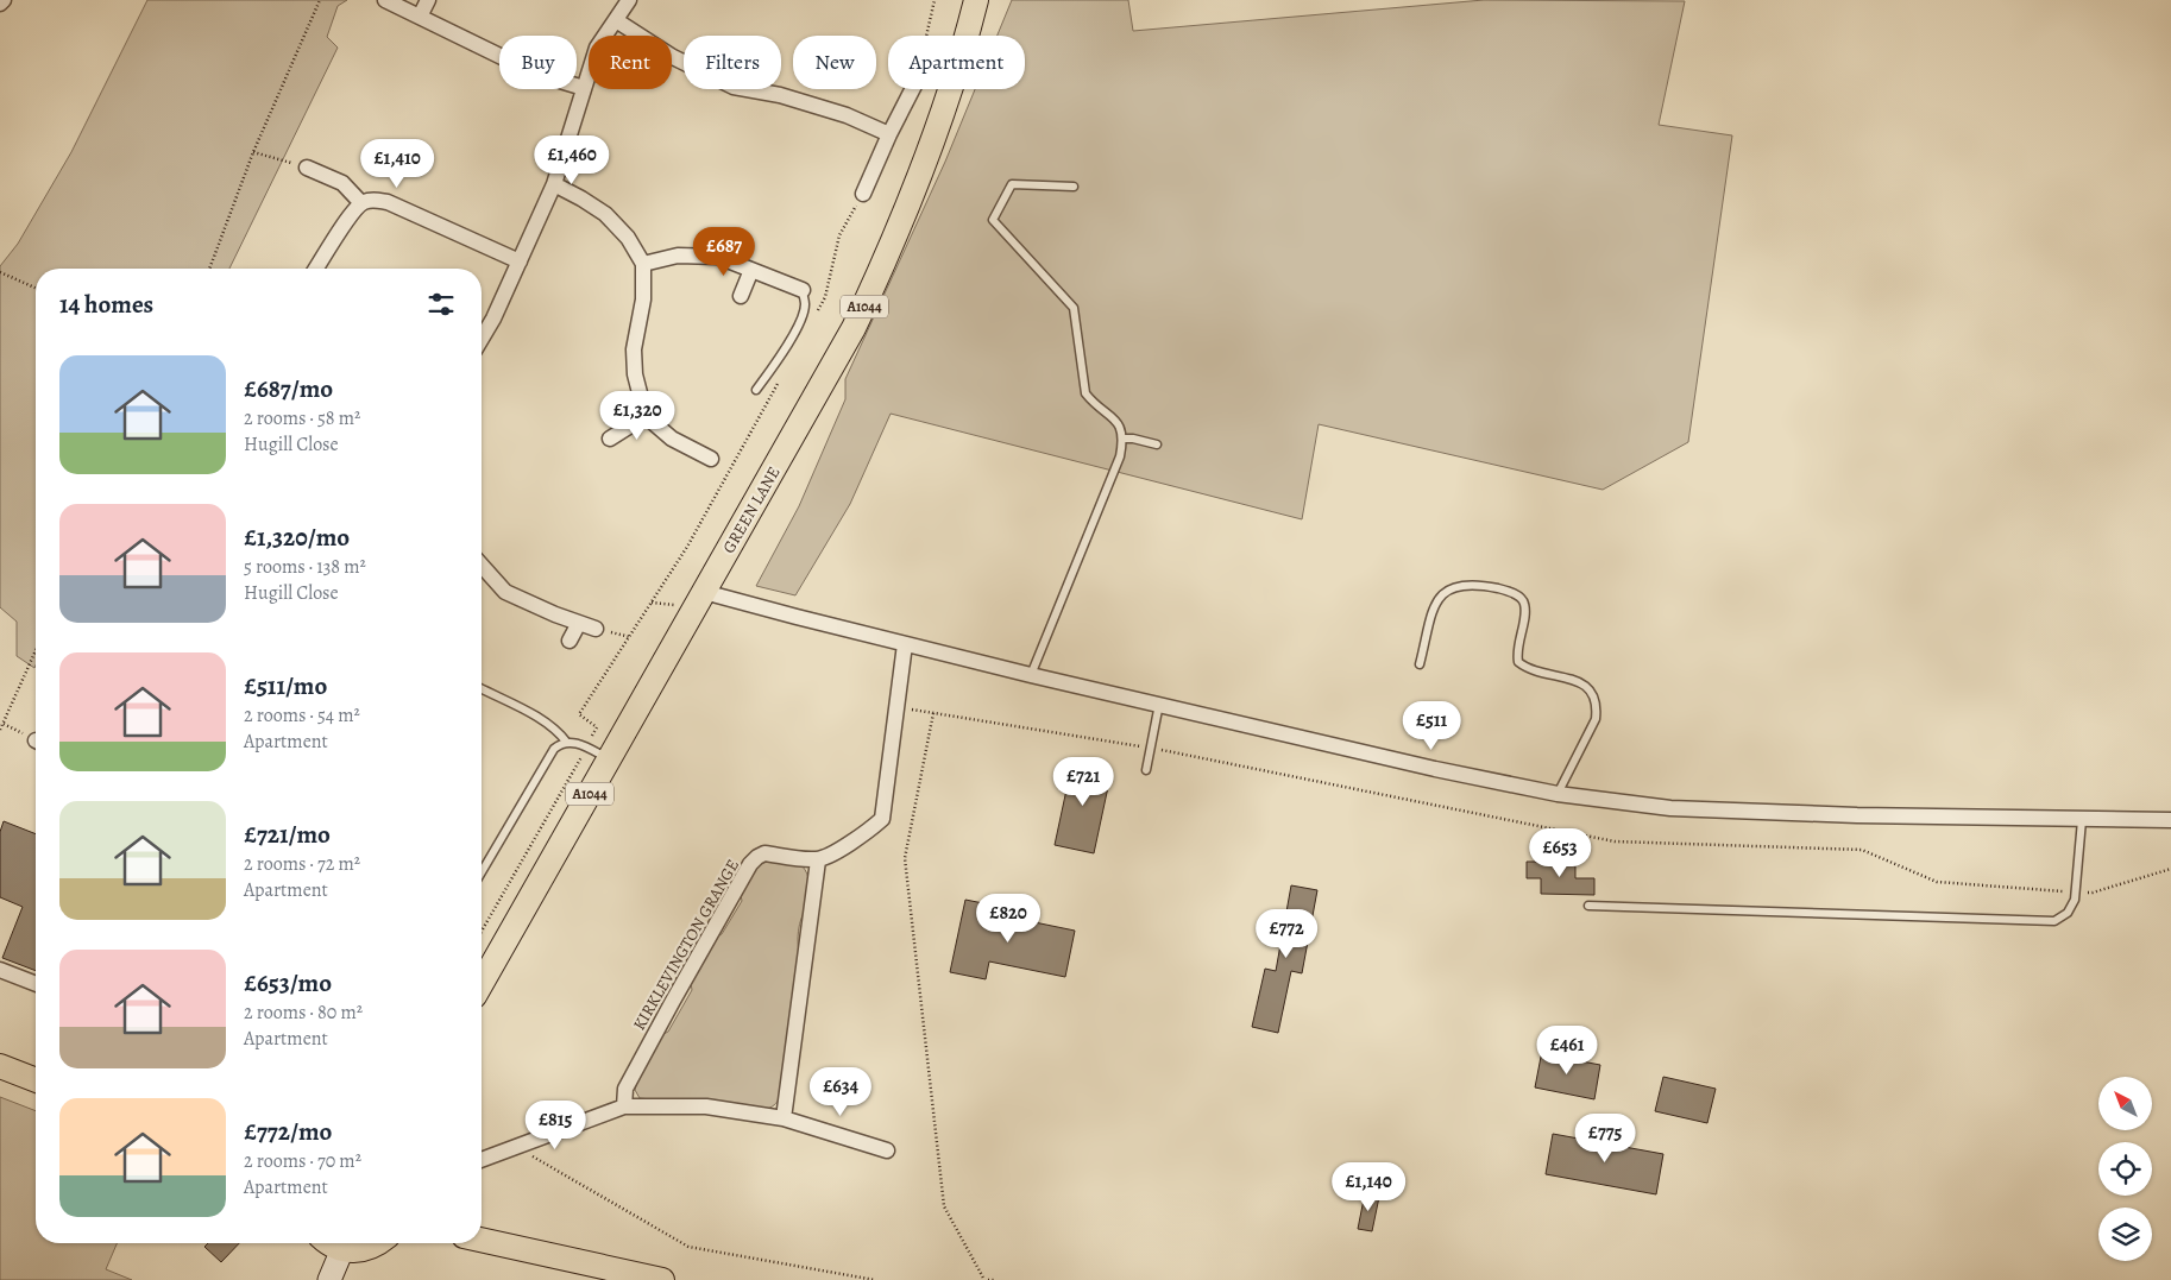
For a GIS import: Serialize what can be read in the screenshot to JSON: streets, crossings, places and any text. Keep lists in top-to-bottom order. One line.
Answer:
{"streets":{"main road":["A1044","GREEN LANE"],"street":["KIRKLEVINGTON GRANGE"]},"north":"top left","page":{"chip":["Buy","Rent","Filters","New","Apartment"],"price":["£1,460","£1,410","£687","£1,320","£511","£721","£653","£820","£772","£461","£634","£815","£775","£1,140"],"heading":"14 homes","list":[{"name":"£687/mo","note":"2 rooms · 58 m² · Hugill Close"},{"name":"£1,320/mo","note":"5 rooms · 138 m² · Hugill Close"},{"name":"£511/mo","note":"2 rooms · 54 m² · Apartment"},{"name":"£721/mo","note":"2 rooms · 72 m² · Apartment"},{"name":"£653/mo","note":"2 rooms · 80 m² · Apartment"},{"name":"£772/mo","note":"2 rooms · 70 m² · Apartment"}]}}
